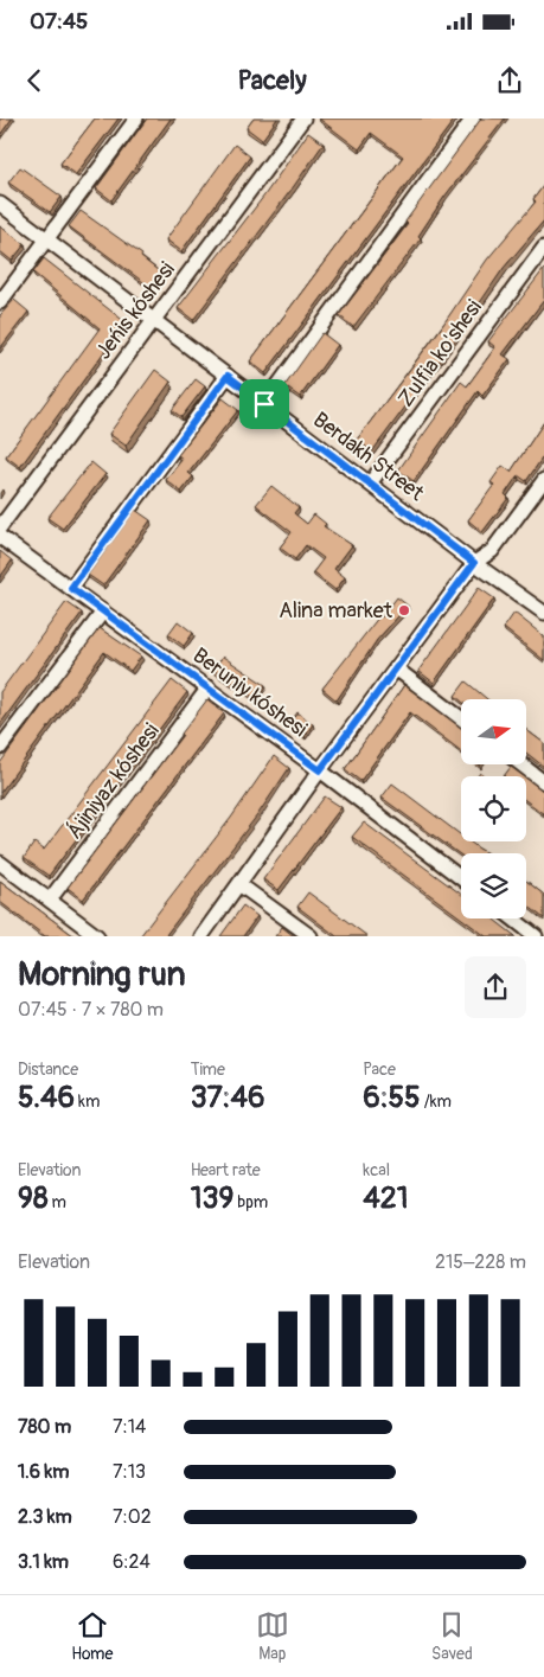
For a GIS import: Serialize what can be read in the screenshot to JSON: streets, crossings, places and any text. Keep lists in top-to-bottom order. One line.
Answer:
{"streets":{"street":["Jeńis kóshesi","Zulfia ko'shesi","Berdakh Street","Beruniy kóshesi","Ájiniyaz kóshesi"]},"crossings":[["Jeńis kóshesi","Berdakh Street"],["Zulfia ko'shesi","Berdakh Street"],["Beruniy kóshesi","Ájiniyaz kóshesi"]],"places":["Alina market"],"north":"right","page":{"status":"07:45","header":"Pacely","heading":["Morning run","07:45 · 7 × 780 m"],"stats":[["Distance","5.46 km"],["Time","37:46"],["Pace","6:55 /km"],["Elevation","98 m"],["Heart rate","139 bpm"],["kcal","421"]],"chart":["Elevation","215–228 m"],"list":[{"name":"780 m","note":"7:14"},{"name":"1.6 km","note":"7:13"},{"name":"2.3 km","note":"7:02"},{"name":"3.1 km","note":"6:24"}],"tabs":["Home","Map","Saved"]}}
